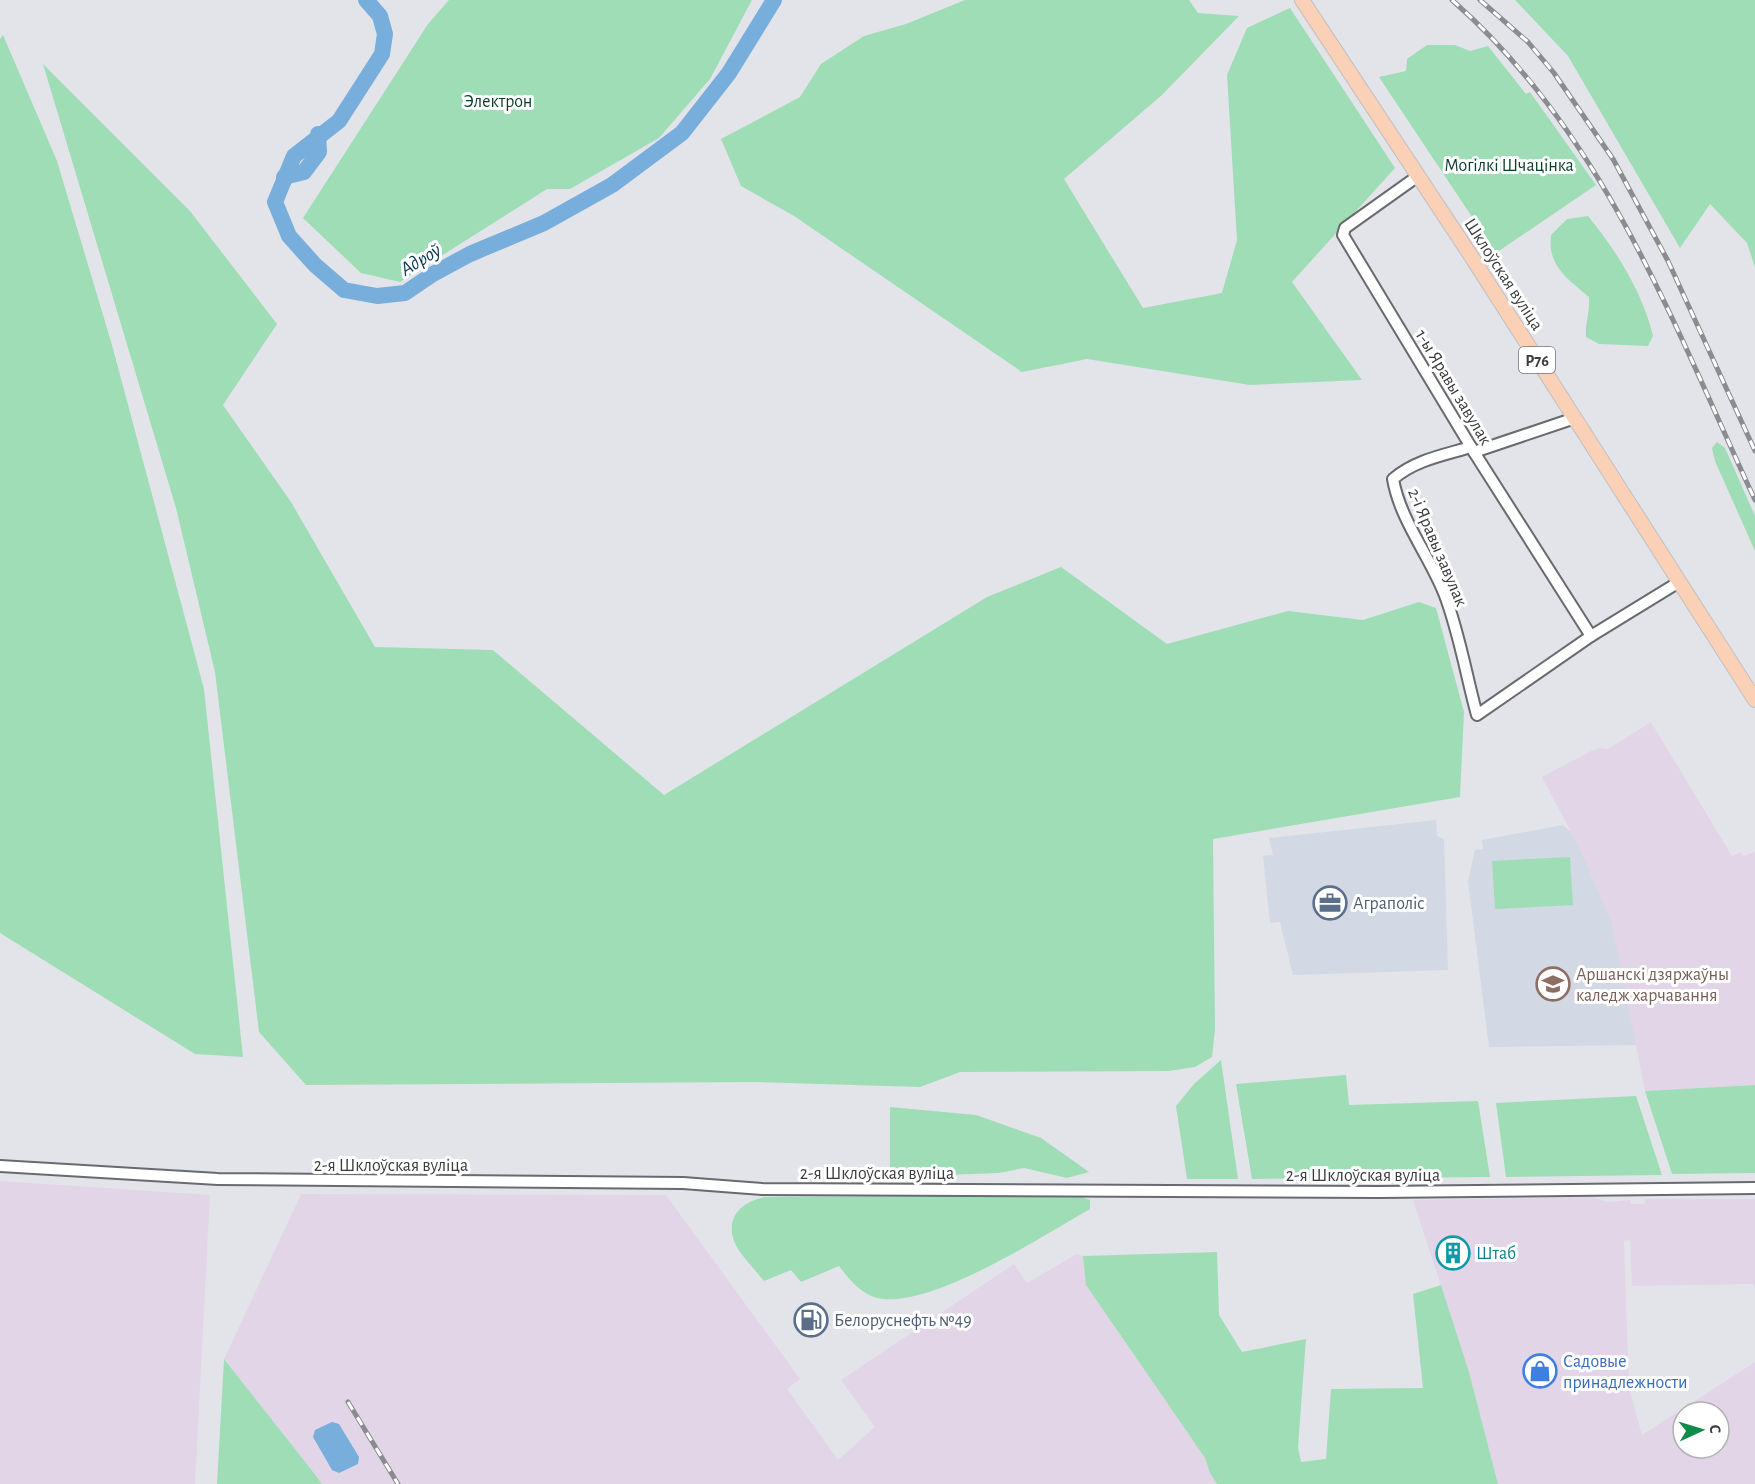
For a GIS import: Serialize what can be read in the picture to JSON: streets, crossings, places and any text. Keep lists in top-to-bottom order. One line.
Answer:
{"streets":{"main road":["Шклоўская вуліца","Р76"],"street":["1-ы Яравы завулак","2-і Яравы завулак","2-я Шклоўская вуліца"]},"crossings":[["Шклоўская вуліца","1-ы Яравы завулак"],["1-ы Яравы завулак","2-і Яравы завулак"]],"water":["Адроў"],"parks":["Электрон","Могілкі Шчацінка"],"places":{"office":["Аграполіс"],"school or university":["Аршанскі дзяржаўны каледж харчавання"],"building":["Штаб"],"fuel station":["Белоруснефть №49"],"shop":["Садовые принадлежности"]},"north":"right"}
